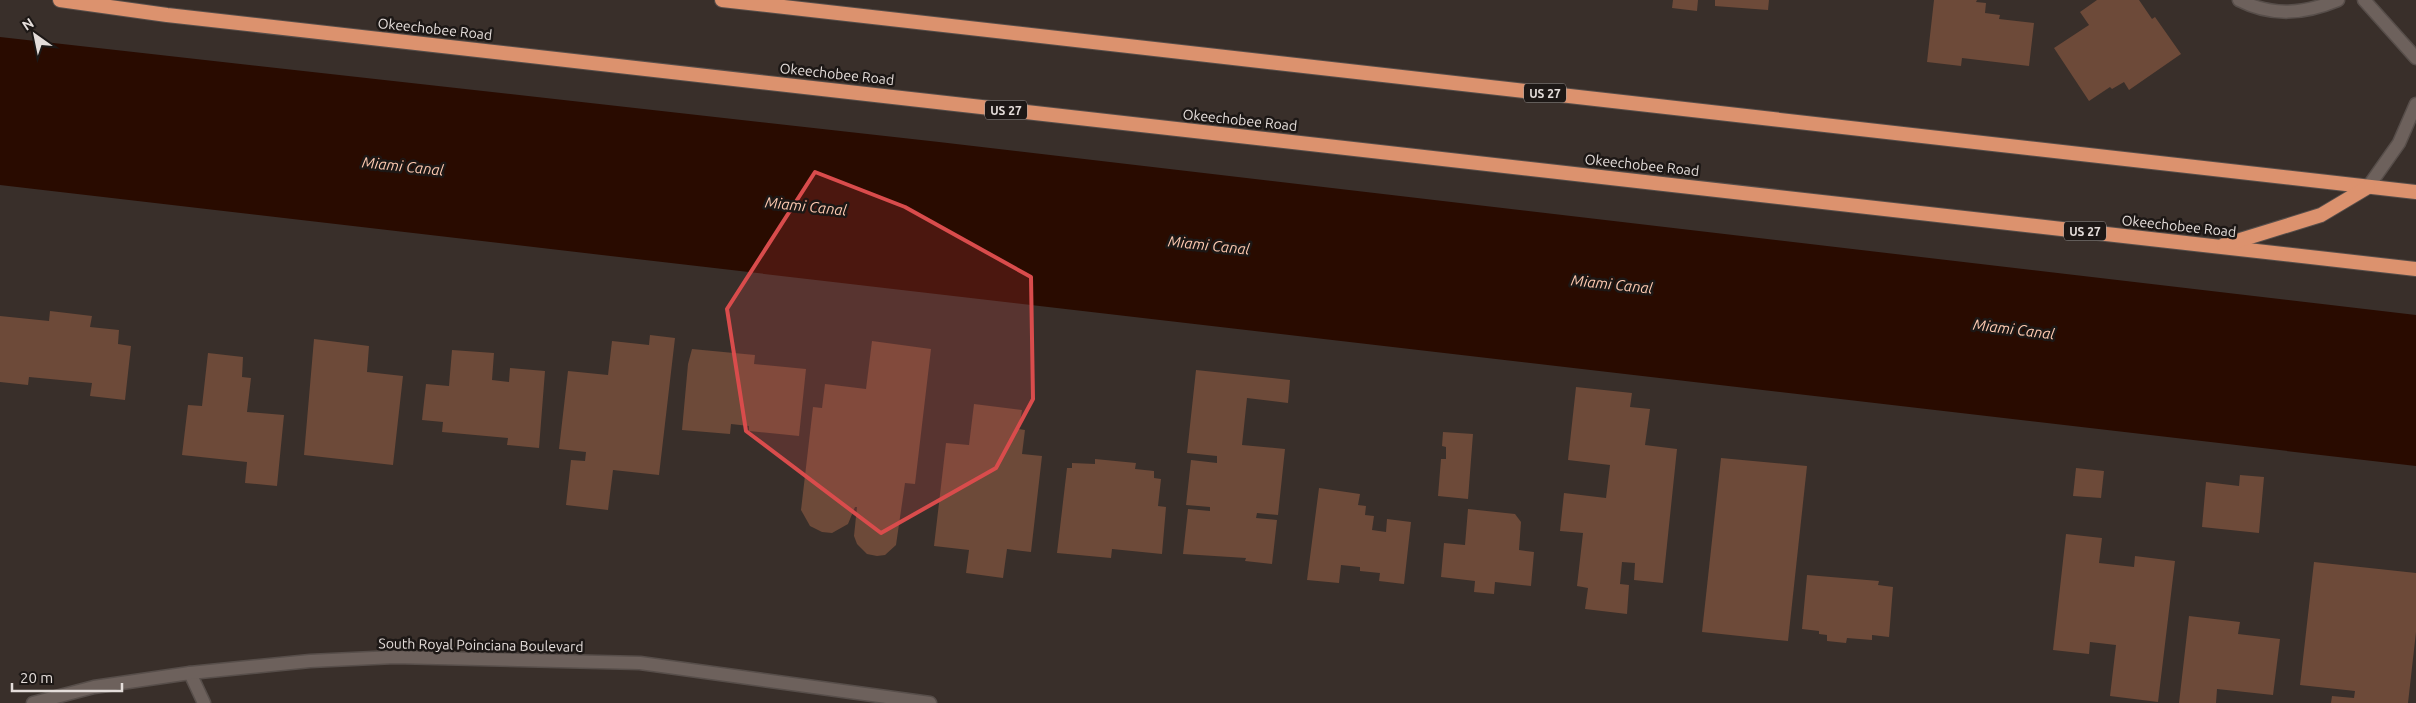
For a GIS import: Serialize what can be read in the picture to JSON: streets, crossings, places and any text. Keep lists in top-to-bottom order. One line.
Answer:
{"streets":{"highway":["Okeechobee Road","US 27"],"street":["South Royal Poinciana Boulevard"]},"water":["Miami Canal"],"scale_bar":"20 m","north":"top left"}
